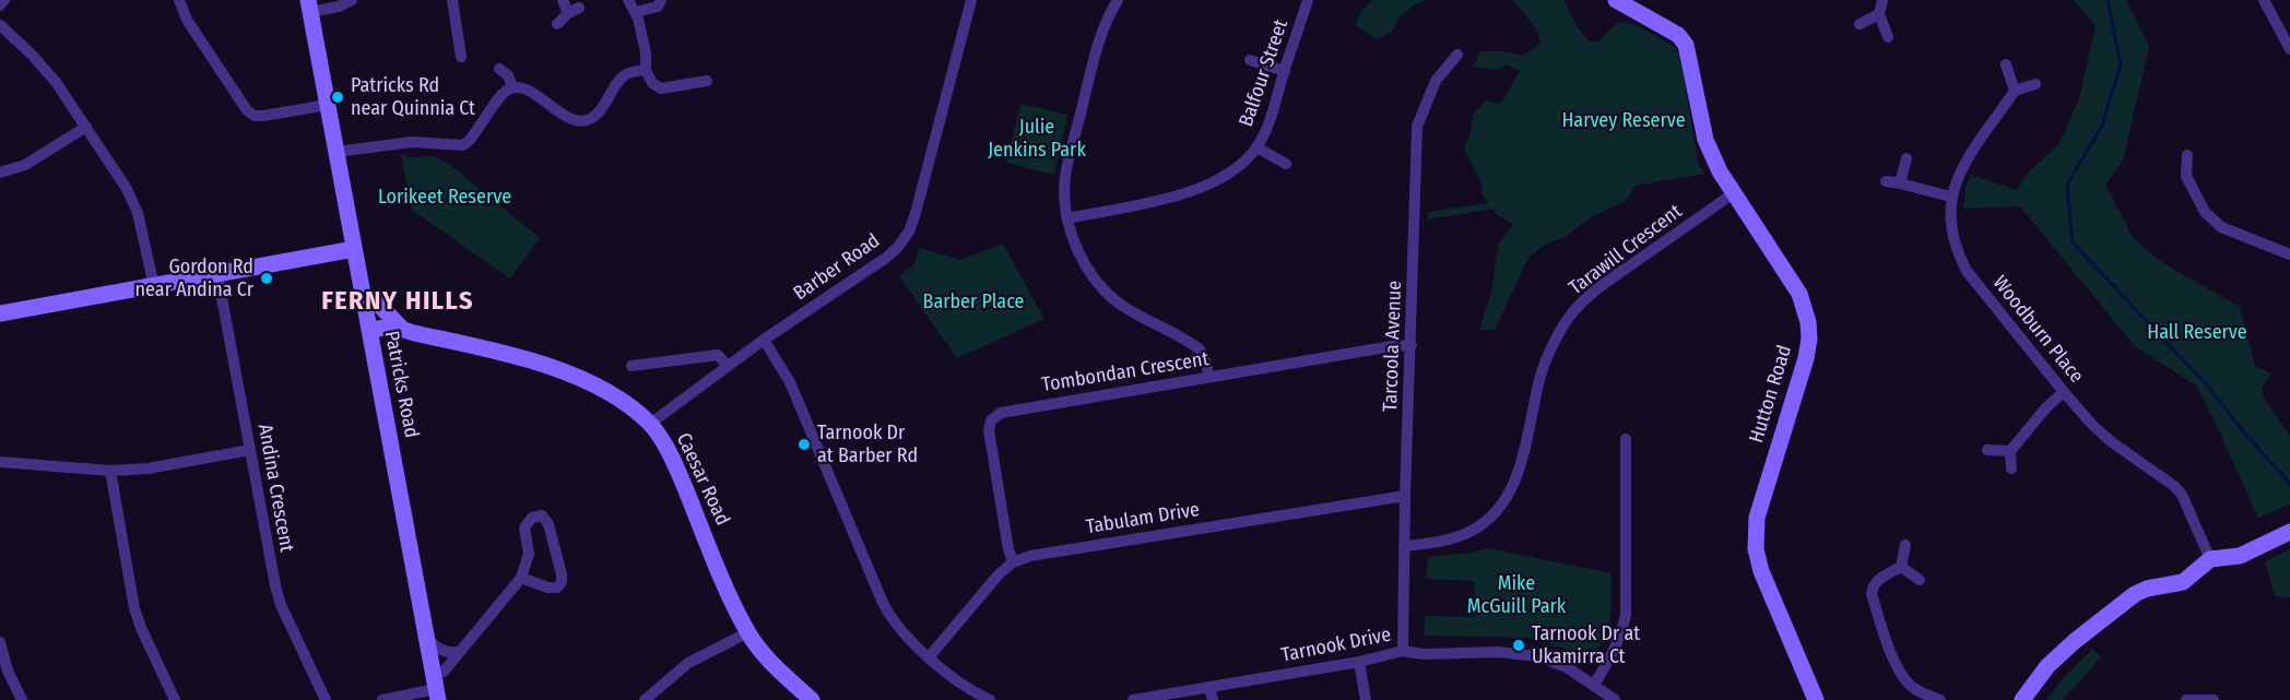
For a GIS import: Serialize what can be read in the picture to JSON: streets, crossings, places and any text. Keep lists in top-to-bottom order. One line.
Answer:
{"streets":{"street":["Balfour Street","Tarawill Crescent","Barber Road","Woodburn Place","Tarcoola Avenue","Tombondan Crescent","Patricks Road","Hutton Road","Caesar Road","Andina Crescent","Tabulam Drive","Tarnook Drive"]},"crossings":[["Tarawill Crescent","Tarcoola Avenue"],["Tarawill Crescent","Hutton Road"],["Barber Road","Caesar Road"],["Tarcoola Avenue","Tombondan Crescent"],["Tarcoola Avenue","Tabulam Drive"],["Tarcoola Avenue","Tarnook Drive"],["Tombondan Crescent","Tabulam Drive"],["Patricks Road","Caesar Road"]],"districts":["FERNY HILLS"],"parks":["Harvey Reserve","Julie Jenkins Park","Lorikeet Reserve","Barber Place","Hall Reserve","Mike McGuill Park"],"places":["Patricks Rd near Quinnia Ct","Gordon Rd near Andina Cr","Tarnook Dr at Barber Rd","Tarnook Dr at Ukamirra Ct"]}
